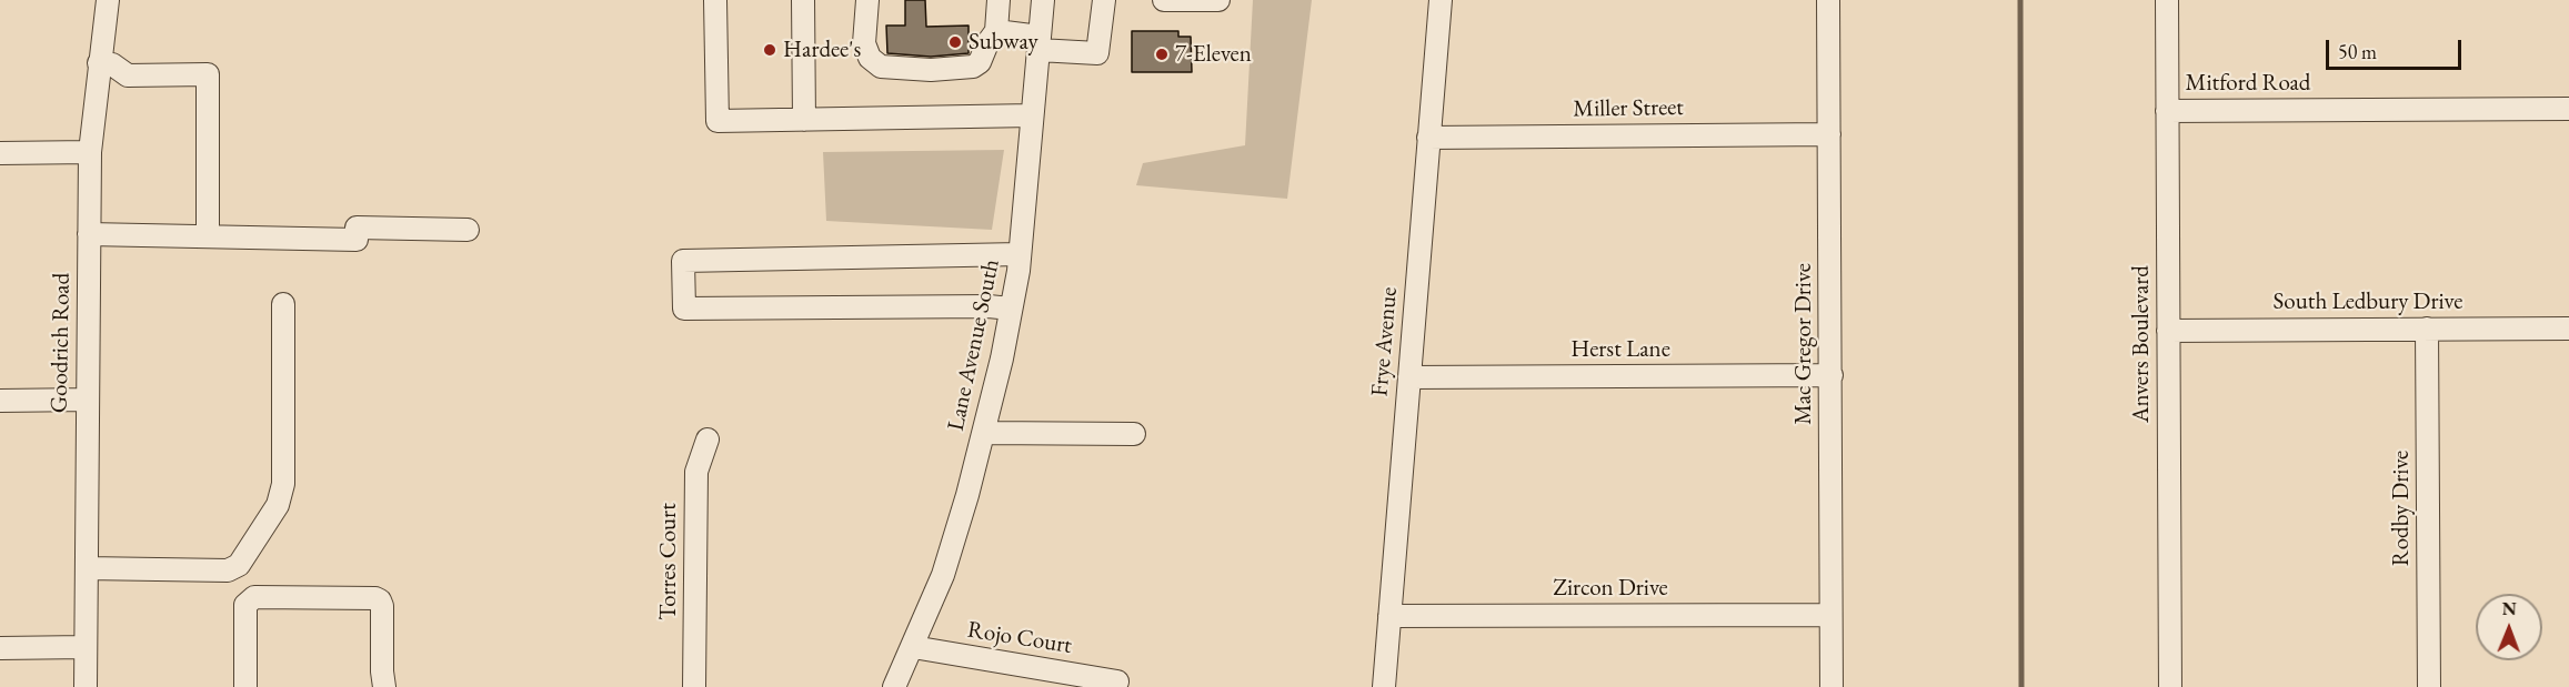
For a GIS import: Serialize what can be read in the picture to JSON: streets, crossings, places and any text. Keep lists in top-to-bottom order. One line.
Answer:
{"streets":{"street":["Mitford Road","Miller Street","South Ledbury Drive","Frye Avenue","Goodrich Road","Mac Gregor Drive","Anvers Boulevard","Lane Avenue South","Herst Lane","Rodby Drive","Torres Court","Zircon Drive","Rojo Court"]},"crossings":[["Mitford Road","Anvers Boulevard"],["Miller Street","Frye Avenue"],["Miller Street","Mac Gregor Drive"],["South Ledbury Drive","Anvers Boulevard"],["South Ledbury Drive","Rodby Drive"],["Frye Avenue","Herst Lane"],["Frye Avenue","Zircon Drive"],["Mac Gregor Drive","Herst Lane"],["Mac Gregor Drive","Zircon Drive"],["Lane Avenue South","Rojo Court"]],"places":["Subway","Hardee's","7-Eleven"],"scale_bar":"50 m","north":"top"}
